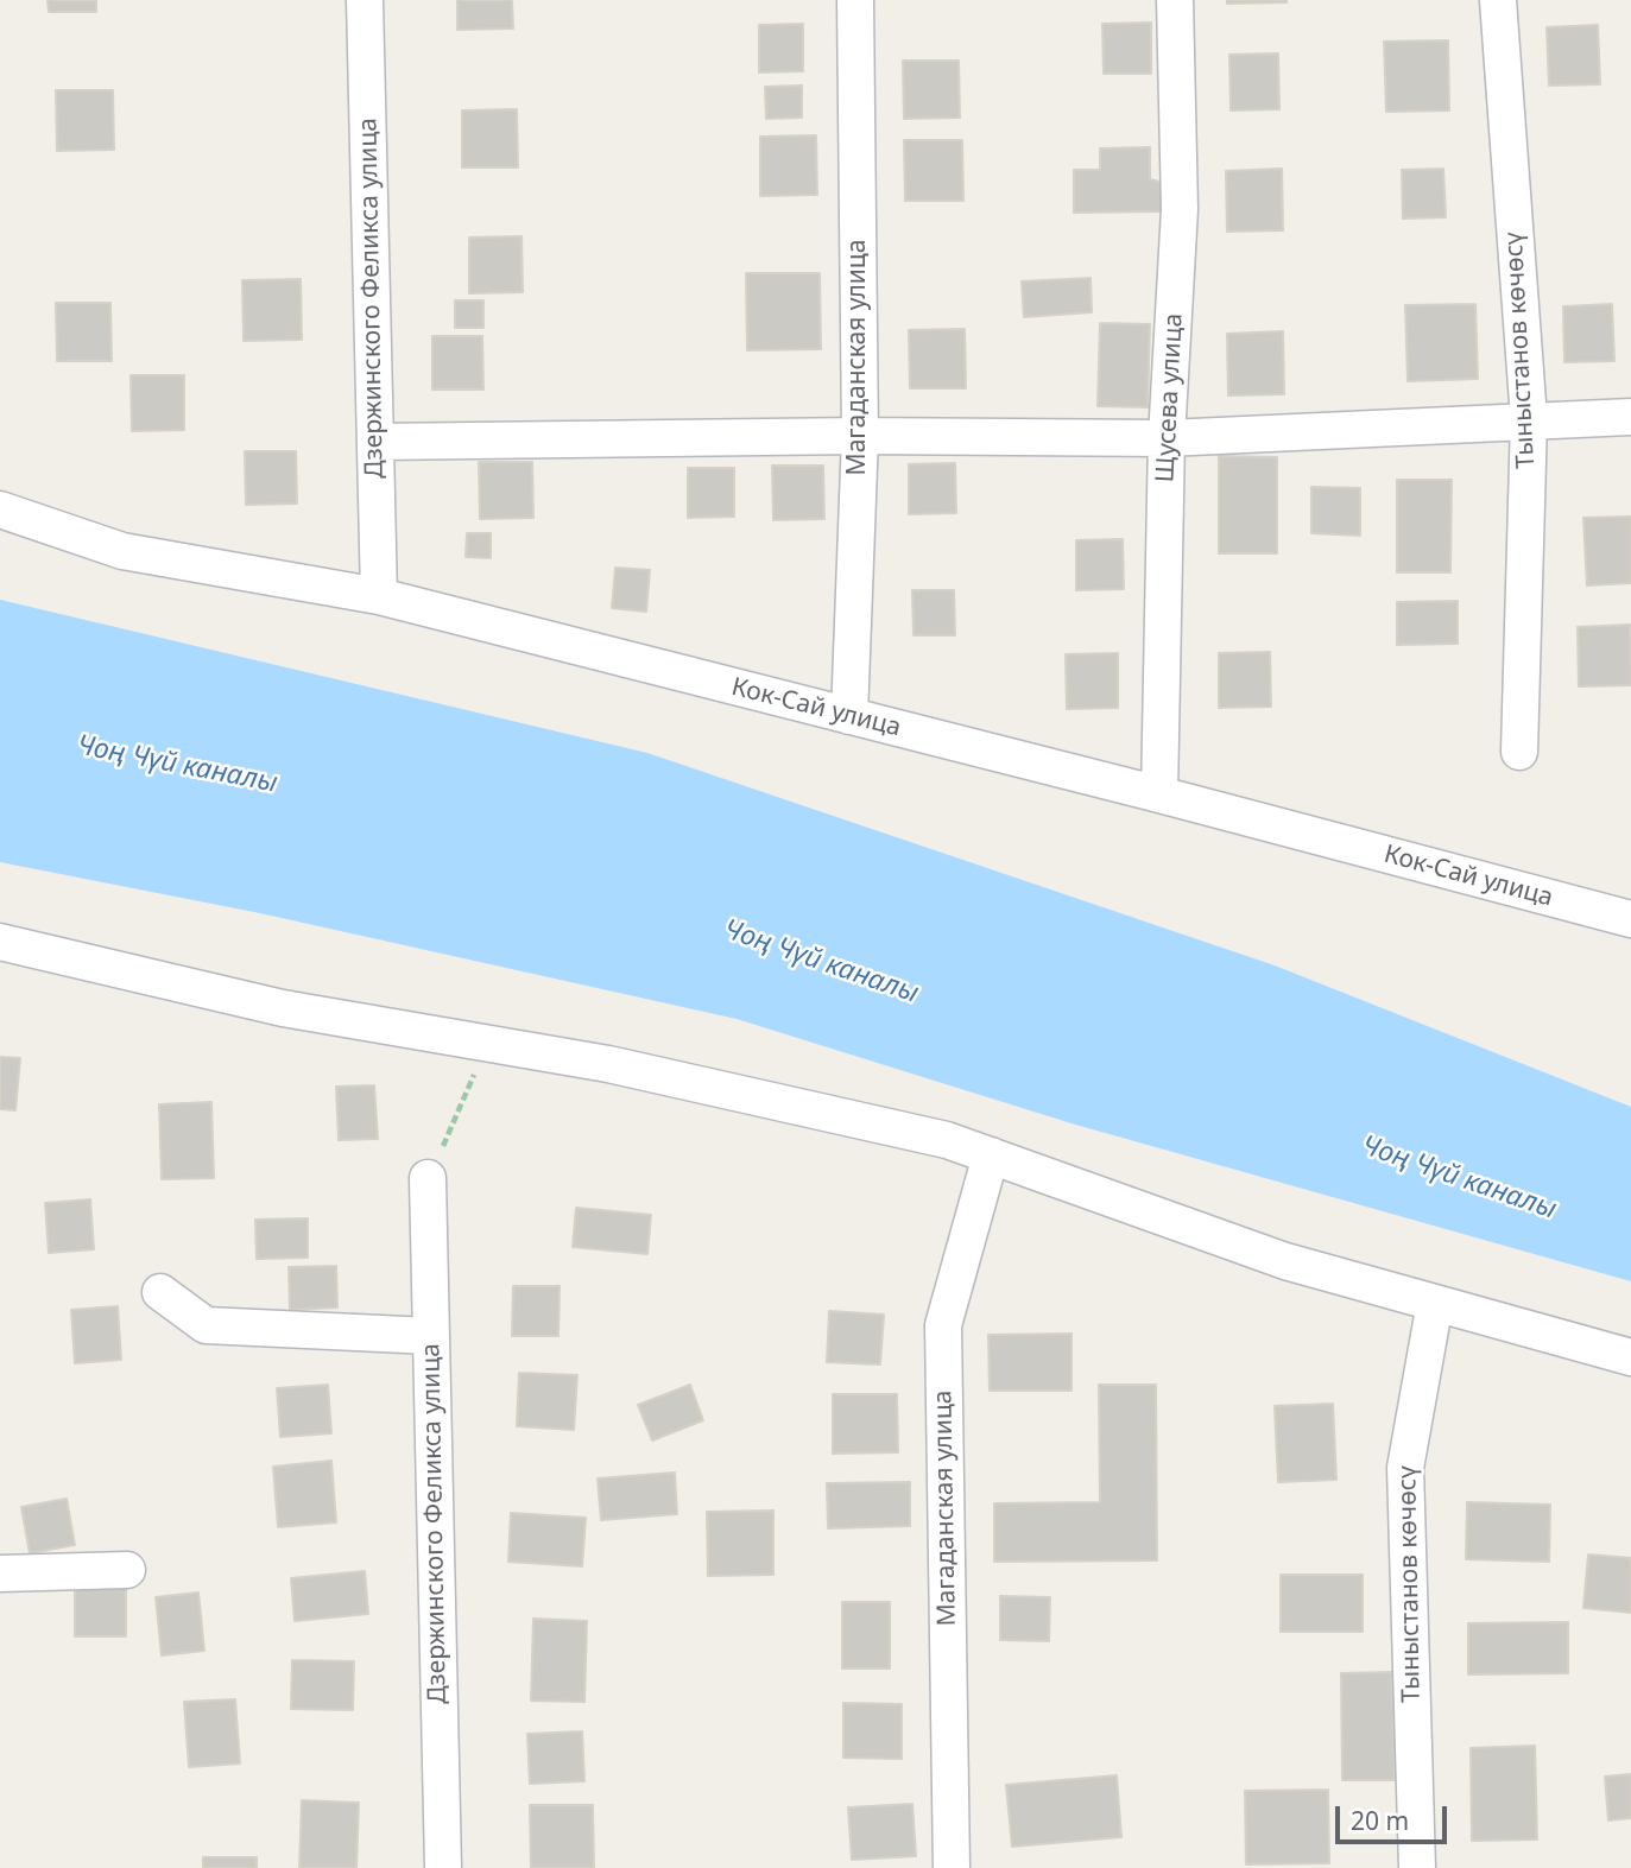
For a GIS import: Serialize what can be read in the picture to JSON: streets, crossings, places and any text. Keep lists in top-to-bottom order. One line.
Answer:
{"streets":{"street":["Дзержинского Феликса улица","Тыныстанов көчөсү","Магаданская улица","Щусева улица","Кок-Сай улица"]},"crossings":[["Дзержинского Феликса улица","Кок-Сай улица"],["Магаданская улица","Кок-Сай улица"],["Щусева улица","Кок-Сай улица"]],"water":["Чоң Чүй каналы"],"scale_bar":"20 m"}
